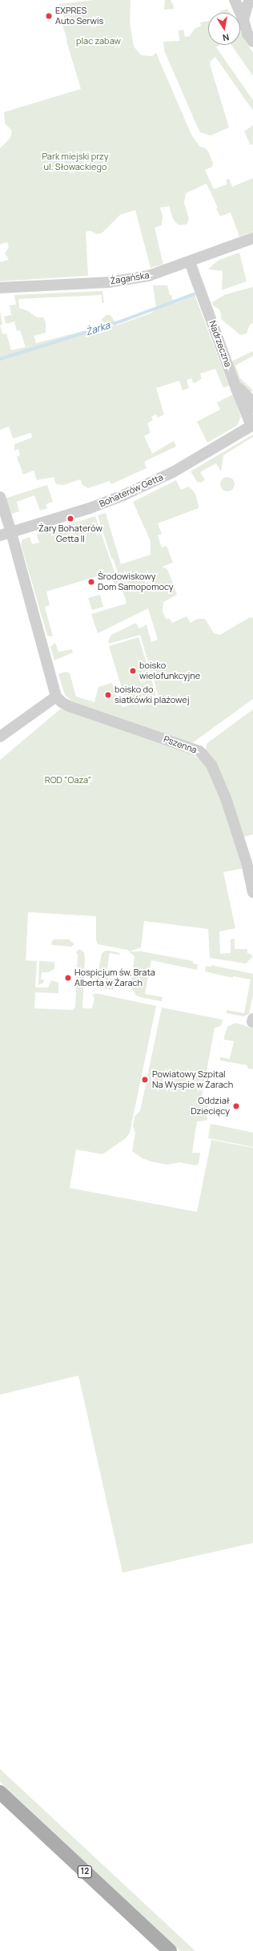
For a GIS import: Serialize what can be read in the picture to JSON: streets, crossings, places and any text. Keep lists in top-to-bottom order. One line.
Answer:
{"streets":{"main road":["12"],"street":["Żagańska","Nadrzeczna","Bohaterów Getta","Pszenna"]},"crossings":[["Żagańska","Nadrzeczna"],["Nadrzeczna","Bohaterów Getta"]],"water":["Żarka"],"parks":["plac zabaw","Park miejski przy ul. Słowackiego","ROD \"Oaza\""],"places":["EXPRES Auto Serwis","Żary Bohaterów Getta II","Środowiskowy Dom Samopomocy","boisko wielofunkcyjne","boisko do siatkówki plażowej","Hospicjum św. Brata Alberta w Żarach","Powiatowy Szpital Na Wyspie w Żarach","Oddział Dziecięcy"],"north":"bottom"}
